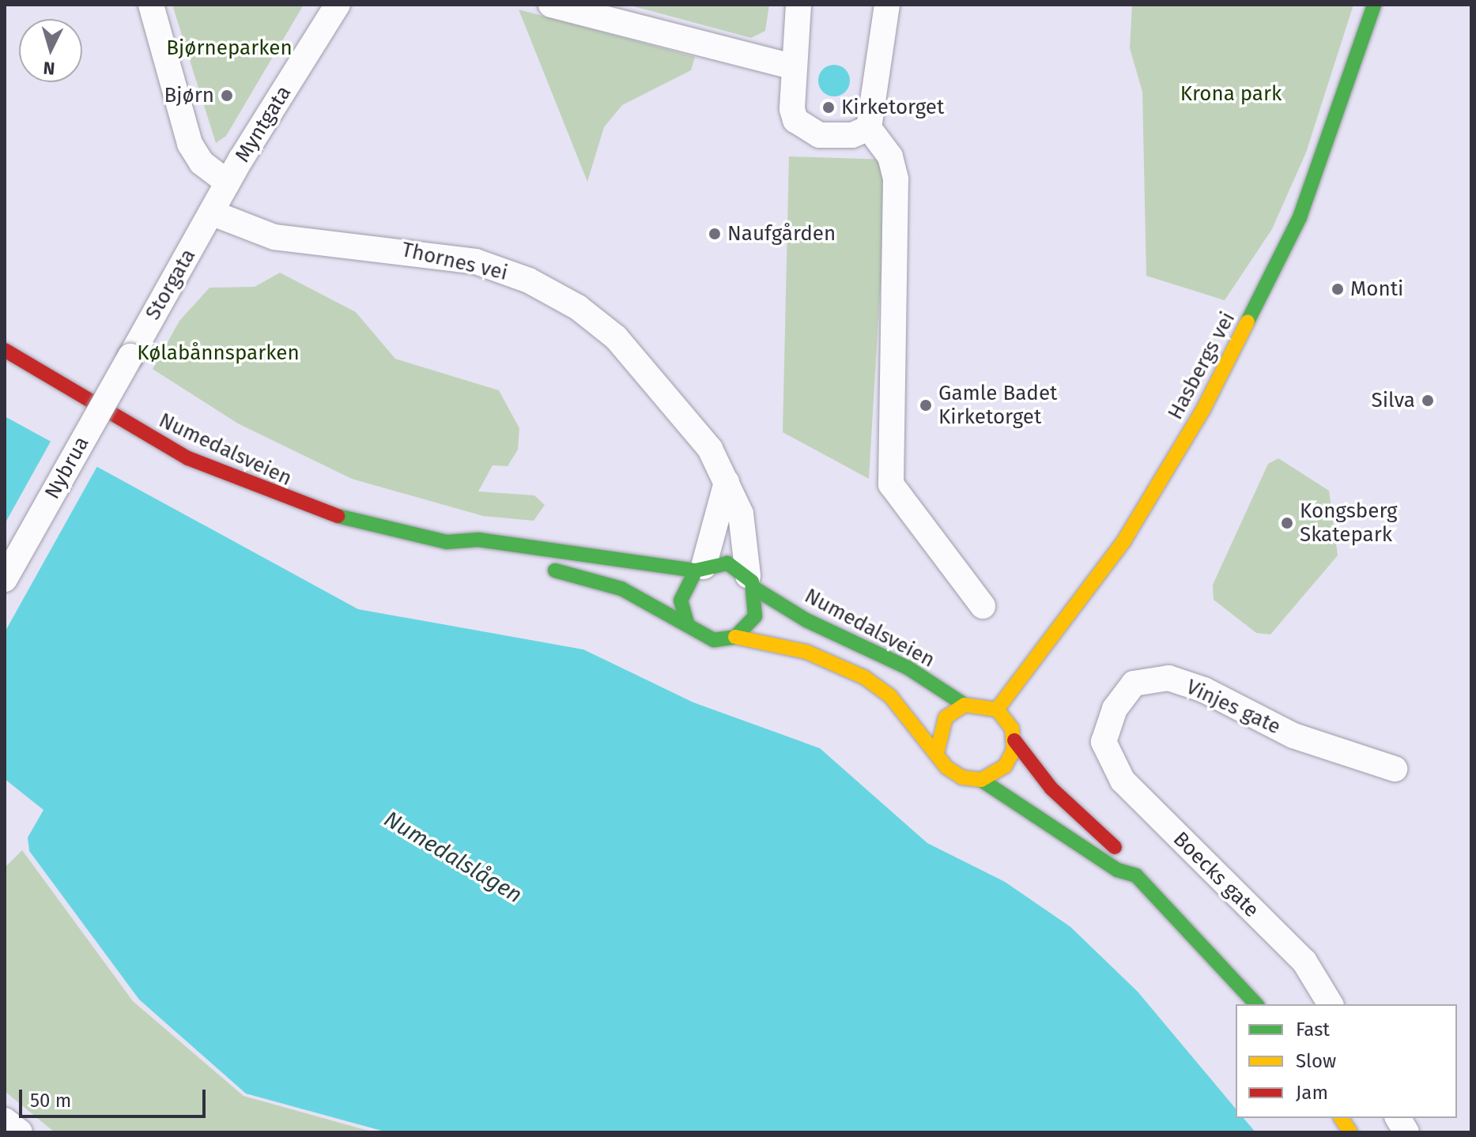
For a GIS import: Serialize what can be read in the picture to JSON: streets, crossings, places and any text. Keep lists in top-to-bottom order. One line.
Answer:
{"streets":{"main road":["Hasbergs vei","Numedalsveien"],"street":["Myntgata","Thornes vei","Storgata","Nybrua","Vinjes gate","Boecks gate"]},"crossings":[["Myntgata","Thornes vei"],["Myntgata","Storgata"],["Thornes vei","Storgata"],["Thornes vei","Numedalsveien"],["Storgata","Nybrua"],["Hasbergs vei","Numedalsveien"],["Vinjes gate","Boecks gate"]],"water":["Numedalslågen"],"parks":["Bjørneparken","Krona park","Kølabånnsparken"],"places":["Bjørn","Kirketorget","Naufgården","Monti","Silva","Gamle Badet Kirketorget","Kongsberg Skatepark"],"legend":["Fast","Slow","Jam"],"scale_bar":"50 m","north":"bottom"}
